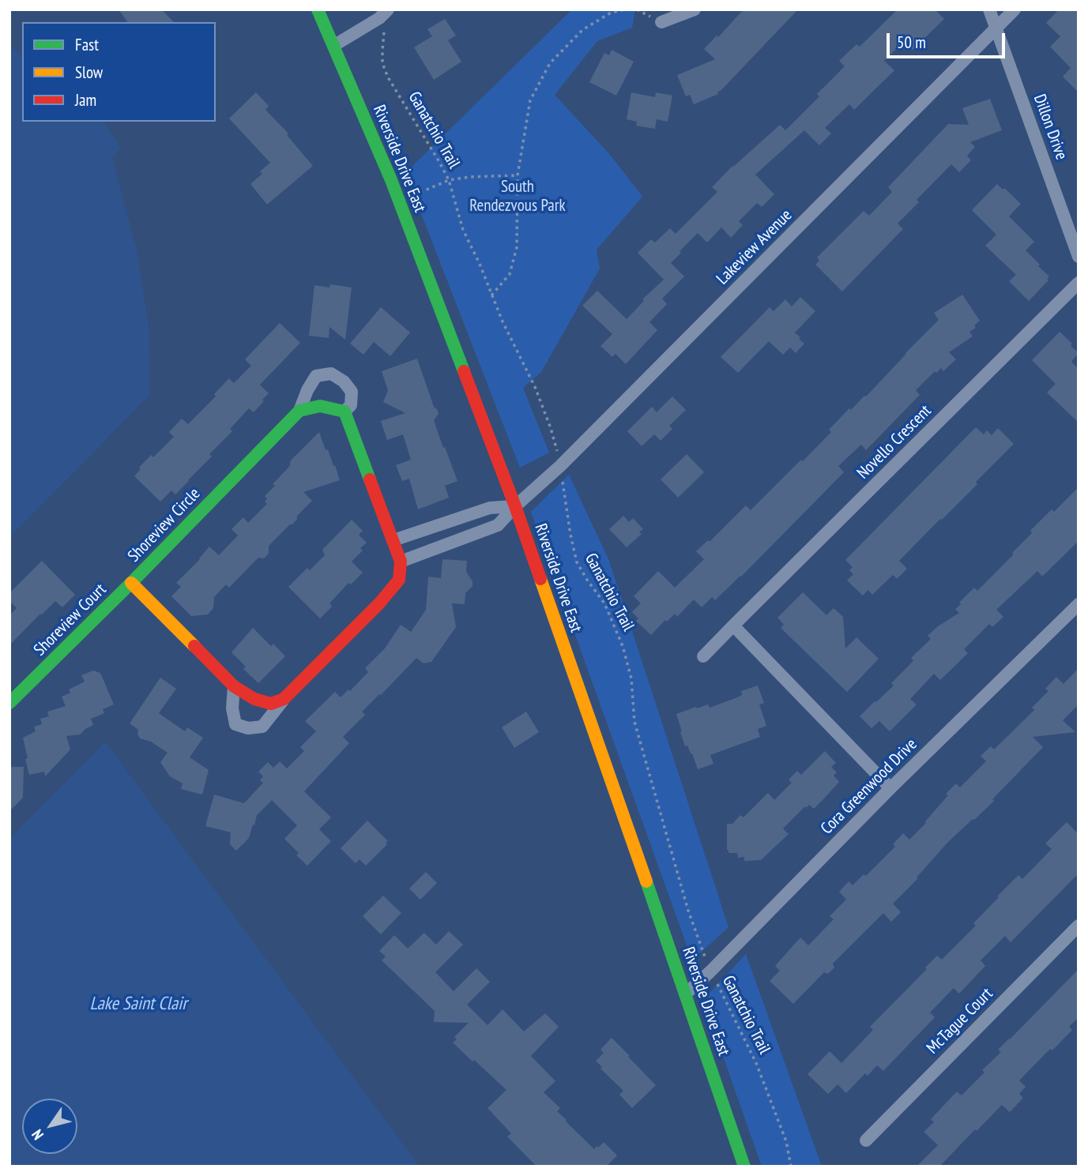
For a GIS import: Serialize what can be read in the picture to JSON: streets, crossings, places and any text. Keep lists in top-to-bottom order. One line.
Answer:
{"streets":{"main road":["Riverside Drive East","Shoreview Circle","Shoreview Court"],"street":["Dillon Drive","Lakeview Avenue","Novello Crescent","Cora Greenwood Drive","McTague Court"],"path":["Ganatchio Trail"]},"crossings":[["Dillon Drive","Lakeview Avenue"],["Ganatchio Trail","Lakeview Avenue"],["Ganatchio Trail","Cora Greenwood Drive"],["Riverside Drive East","Lakeview Avenue"],["Riverside Drive East","Cora Greenwood Drive"],["Shoreview Circle","Shoreview Court"]],"water":["Lake Saint Clair"],"parks":["South Rendezvous Park"],"legend":["Fast","Slow","Jam"],"scale_bar":"50 m","north":"bottom left"}
